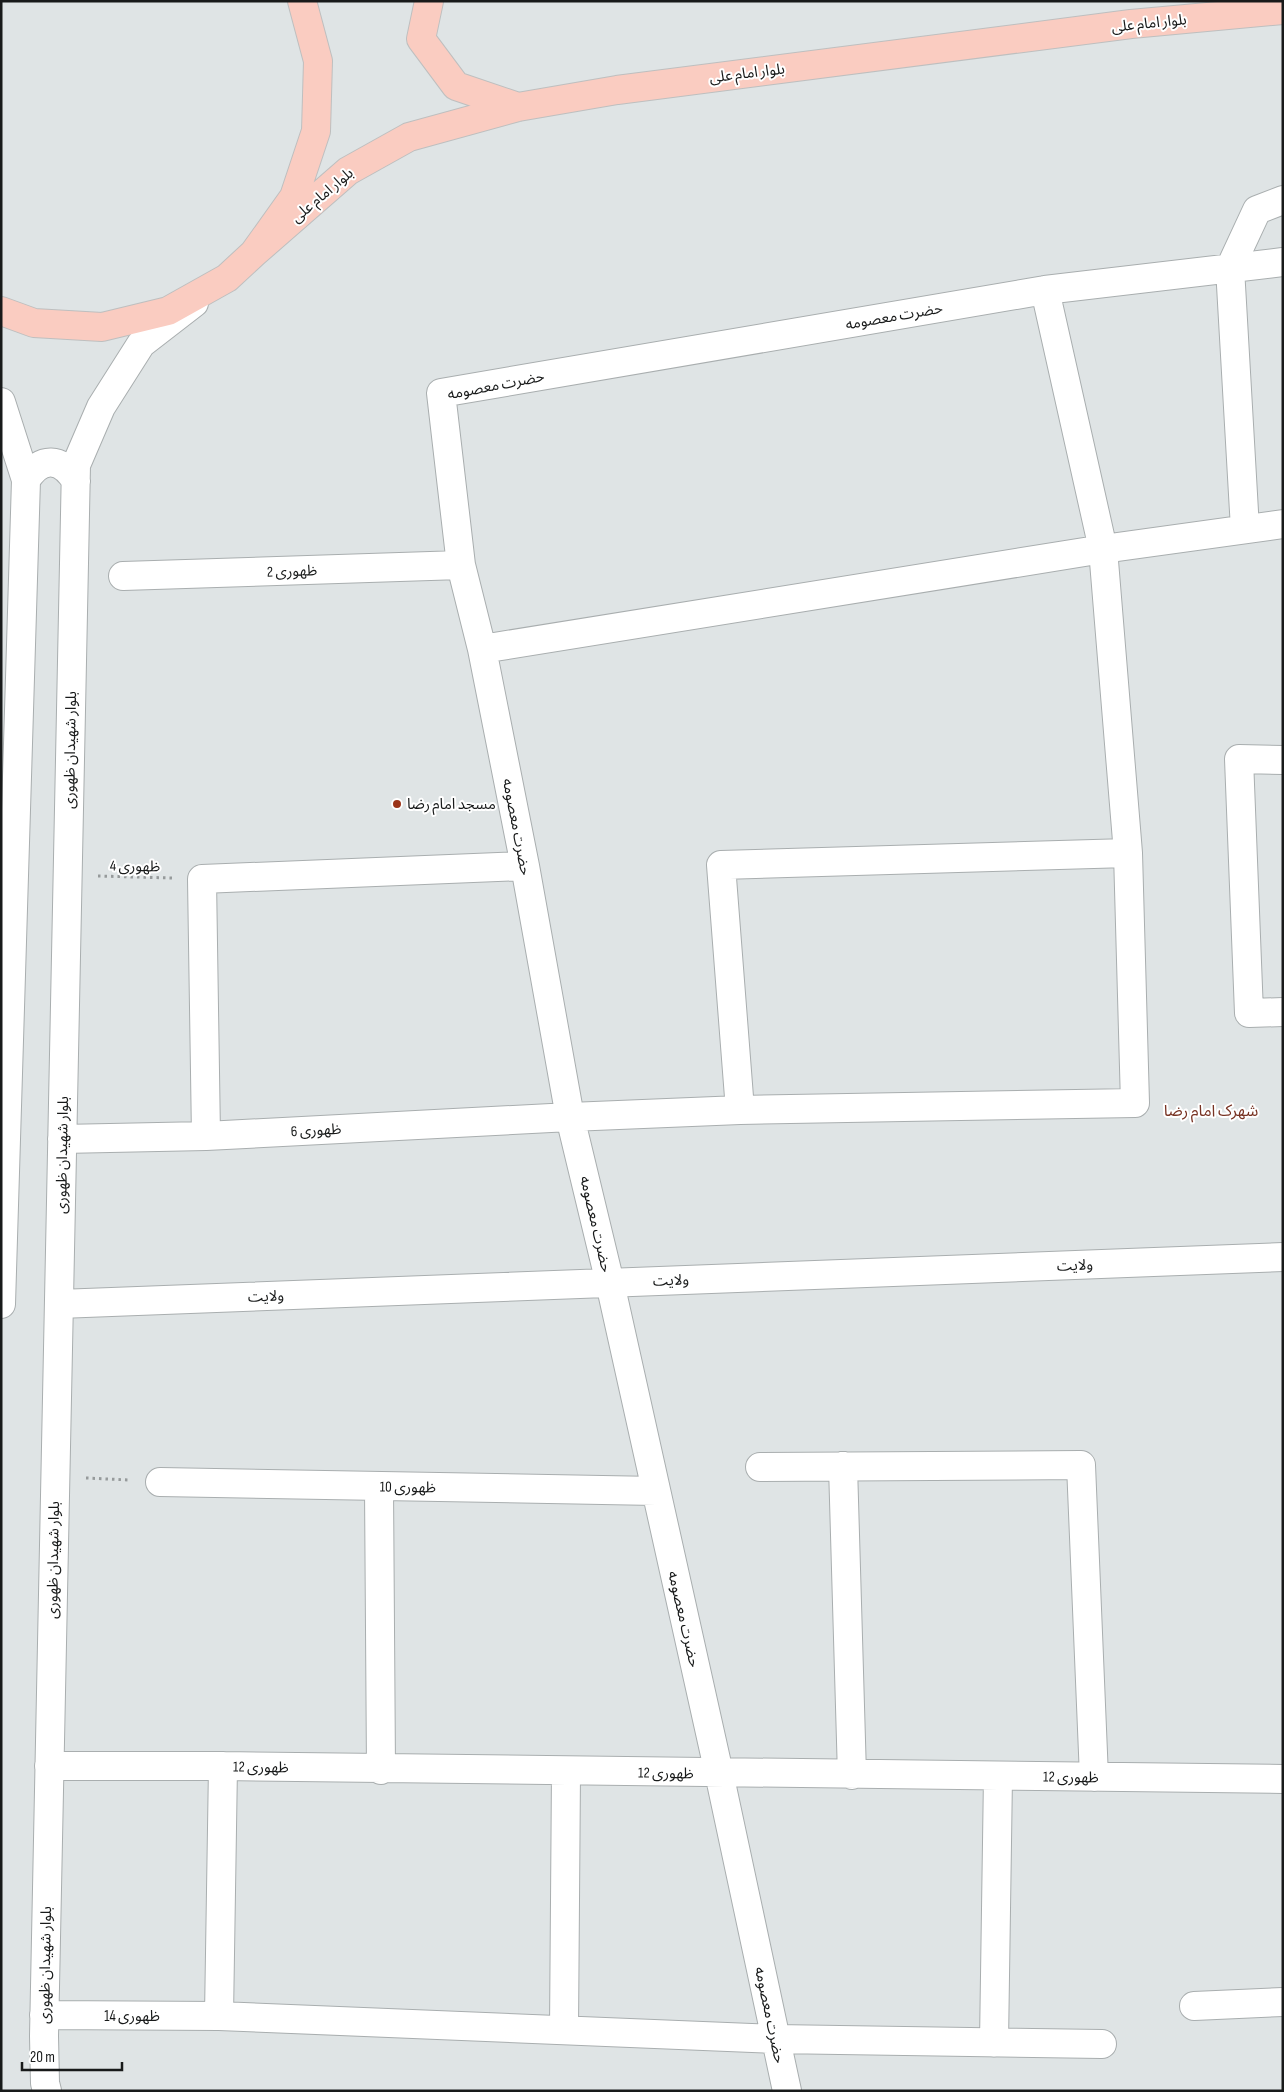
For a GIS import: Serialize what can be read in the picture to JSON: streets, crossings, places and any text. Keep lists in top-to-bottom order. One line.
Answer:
{"streets":{"main road":["بلوار امام علی"],"street":["حضرت معصومه","ظهوری 2","بلوار شهیدان ظهوری","ظهوری 6","ولایت","ظهوری 10","ظهوری 12","ظهوری 14"],"path":["ظهوری 4"]},"crossings":[["حضرت معصومه","ظهوری 2"],["حضرت معصومه","ظهوری 6"],["حضرت معصومه","ولایت"],["حضرت معصومه","ظهوری 10"],["حضرت معصومه","ظهوری 12"],["حضرت معصومه","ظهوری 14"],["بلوار شهیدان ظهوری","ظهوری 4"],["بلوار شهیدان ظهوری","ظهوری 6"],["بلوار شهیدان ظهوری","ولایت"],["بلوار شهیدان ظهوری","ظهوری 12"],["بلوار شهیدان ظهوری","ظهوری 14"]],"districts":["شهرک امام رضا"],"places":["مسجد امام رضا"],"scale_bar":"20 m"}
